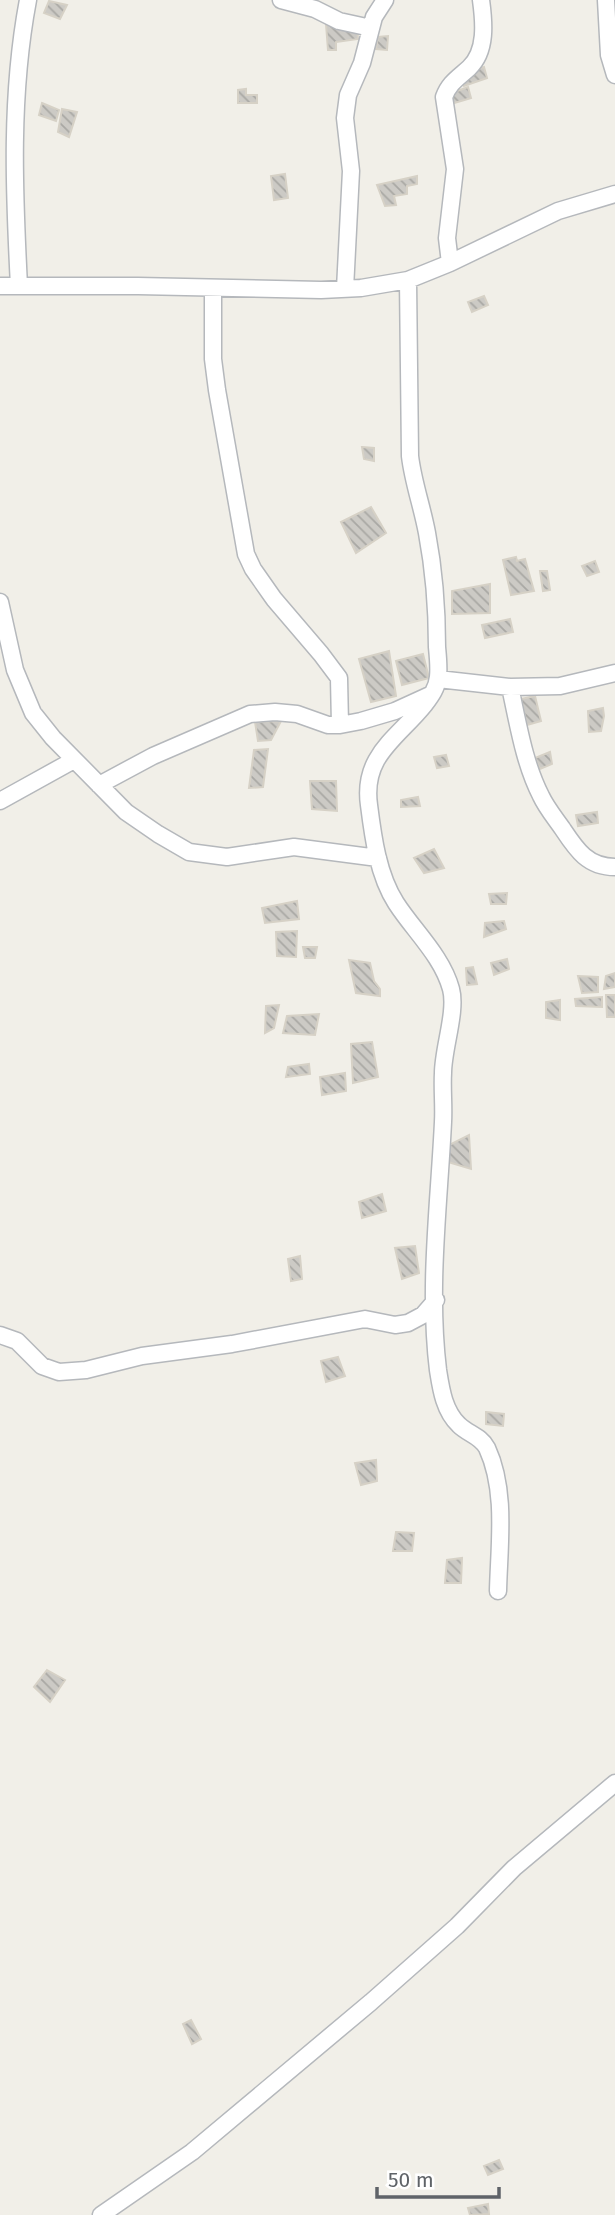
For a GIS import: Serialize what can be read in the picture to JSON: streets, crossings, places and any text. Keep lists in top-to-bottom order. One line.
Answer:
{"scale_bar":"50 m"}
